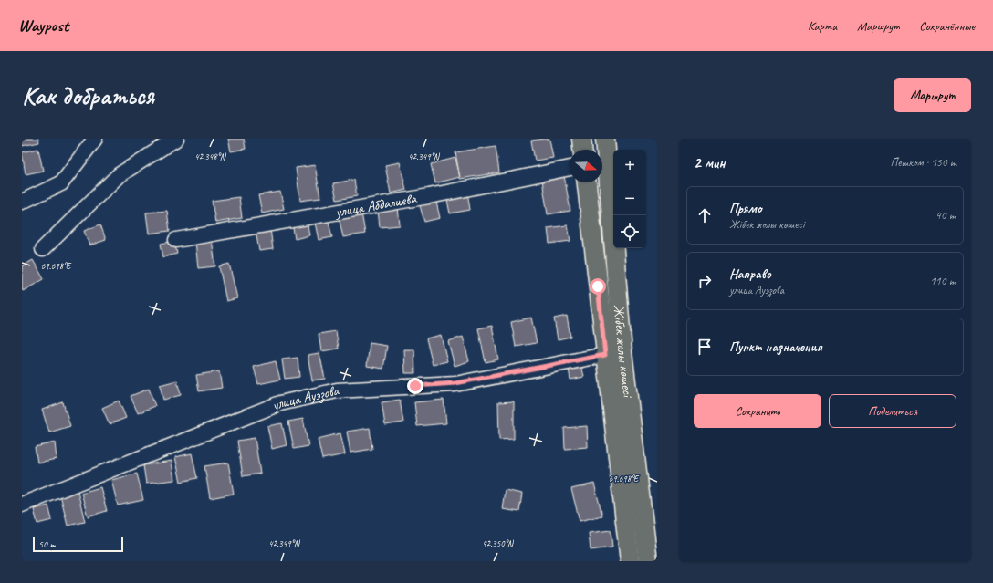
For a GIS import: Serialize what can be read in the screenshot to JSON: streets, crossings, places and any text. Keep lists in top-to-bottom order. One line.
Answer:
{"streets":{"main road":["Жібек жолы көшесі"],"street":["улица Абдалиева","улица Ауэзова"]},"crossings":[["Жібек жолы көшесі","улица Ауэзова"]],"scale_bar":"50 m","north":"right","page":{"header":"Waypost","nav":["Карта","Маршрут","Сохранённые"],"buttons":["Маршрут",["Сохранить","Поделиться"]],"title":"Как добраться","heading":["2 мин","Пешком · 150 m"],"map_buttons":["+","−"],"list":[["Прямо","Жібек жолы көшесі","40 m"],["Направо","улица Ауэзова","110 m"],"Пункт назначения"],"scale":"50 m"},"coordinates":["42.348°N","42.349°N","69.698°E","42.350°N"]}
